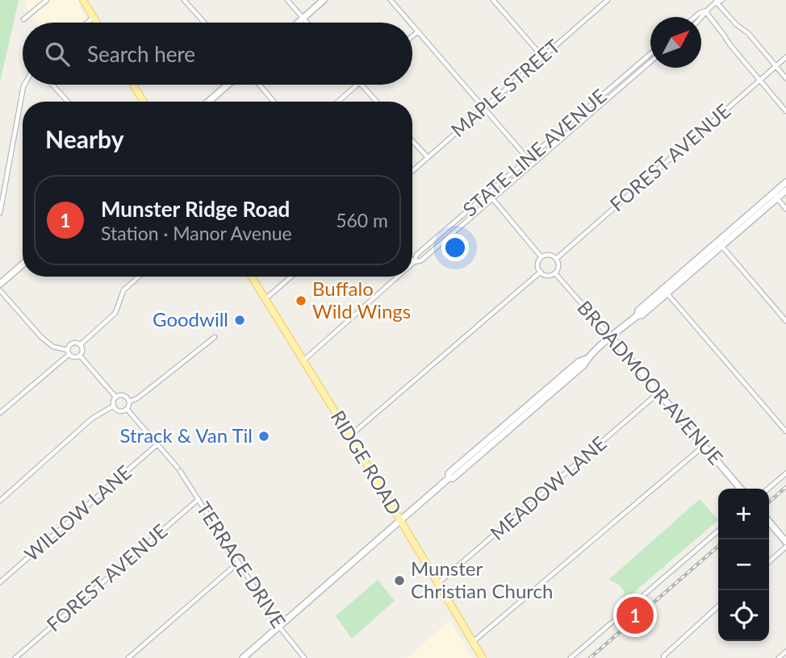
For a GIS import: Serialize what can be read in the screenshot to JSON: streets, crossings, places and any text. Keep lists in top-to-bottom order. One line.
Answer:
{"streets":{"main road":["RIDGE ROAD"],"street":["MAPLE STREET","STATE LINE AVENUE","FOREST AVENUE","BROADMOOR AVENUE","MEADOW LANE","WILLOW LANE","TERRACE DRIVE"]},"crossings":[["STATE LINE AVENUE","RIDGE ROAD"],["FOREST AVENUE","BROADMOOR AVENUE"],["FOREST AVENUE","TERRACE DRIVE"],["BROADMOOR AVENUE","MEADOW LANE"],["RIDGE ROAD","MEADOW LANE"],["WILLOW LANE","TERRACE DRIVE"]],"places":["Buffalo Wild Wings","Goodwill","Strack & Van Til","Munster Christian Church"],"north":"top right","page":{"search":"Search here","heading":"Nearby","list":[{"mark":"1","name":"Munster Ridge Road","note":"Station · Manor Avenue","value":"560 m"}],"map_buttons":["+","−"],"pins":"1"}}
